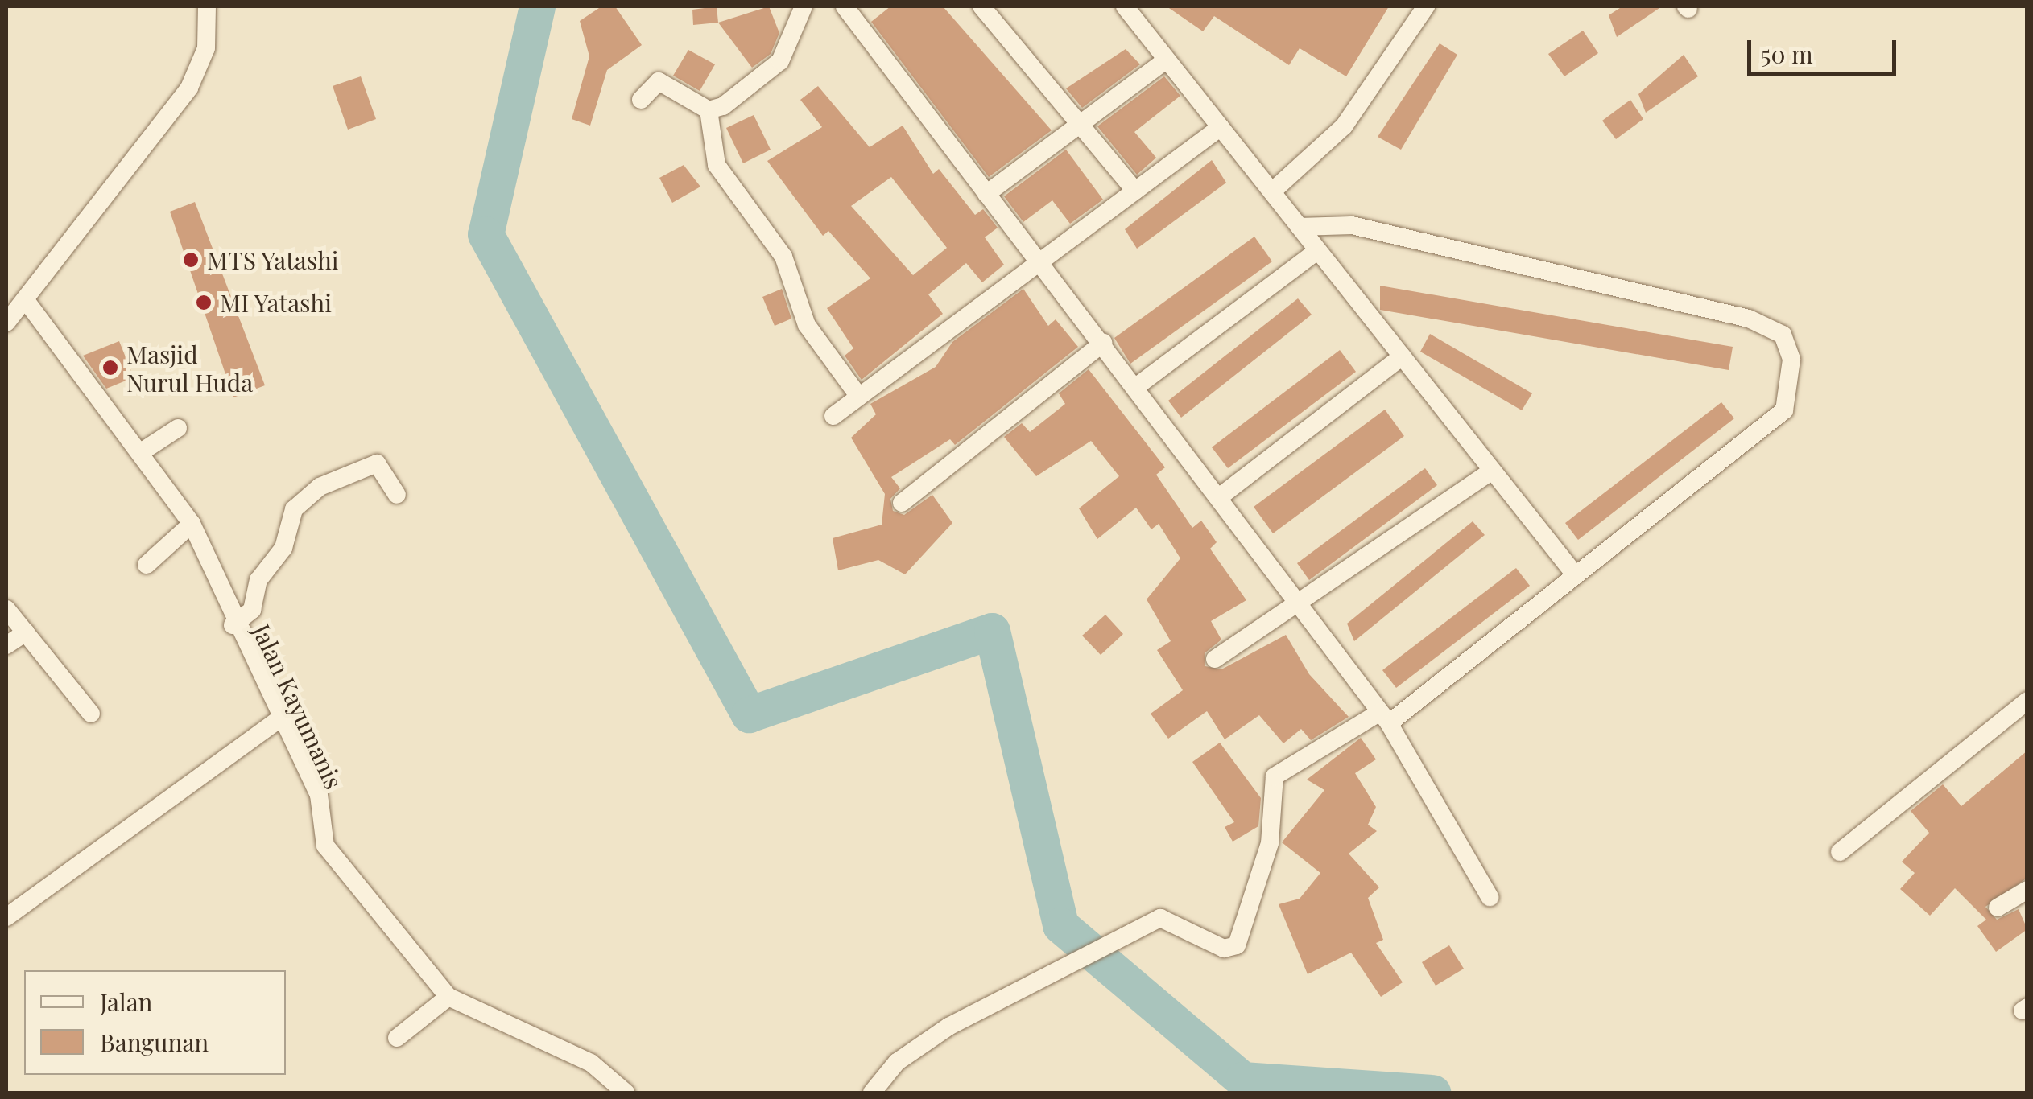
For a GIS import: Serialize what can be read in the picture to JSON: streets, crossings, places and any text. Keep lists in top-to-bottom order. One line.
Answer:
{"streets":{"street":["Jalan Kayumanis"]},"places":["MTS Yatashi","MI Yatashi","Masjid Nurul Huda"],"legend":["Jalan","Bangunan"],"scale_bar":"50 m"}
